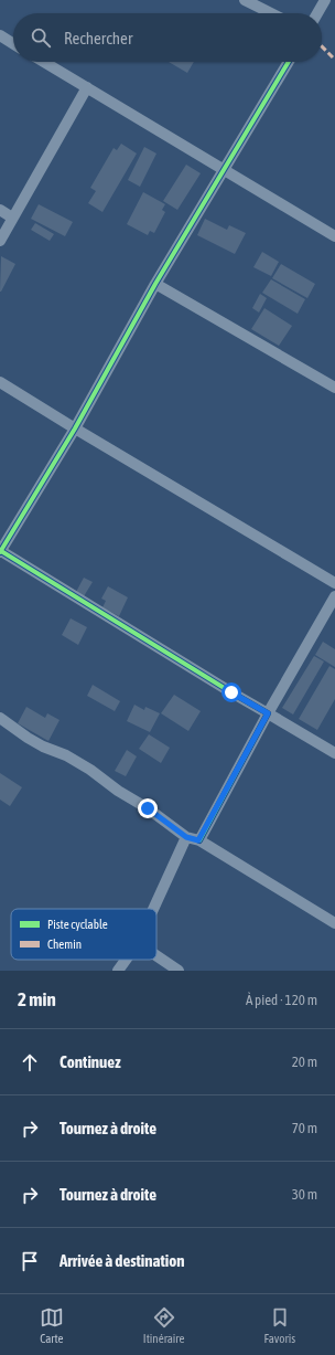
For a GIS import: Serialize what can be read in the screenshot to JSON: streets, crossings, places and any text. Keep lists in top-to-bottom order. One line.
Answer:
{"legend":["Piste cyclable","Chemin"],"page":{"search":"Rechercher","heading":["2 min","À pied · 120 m"],"list":[["Continuez","20 m"],["Tournez à droite","70 m"],["Tournez à droite","30 m"],"Arrivée à destination"],"nav":["Carte","Itinéraire","Favoris"]}}
